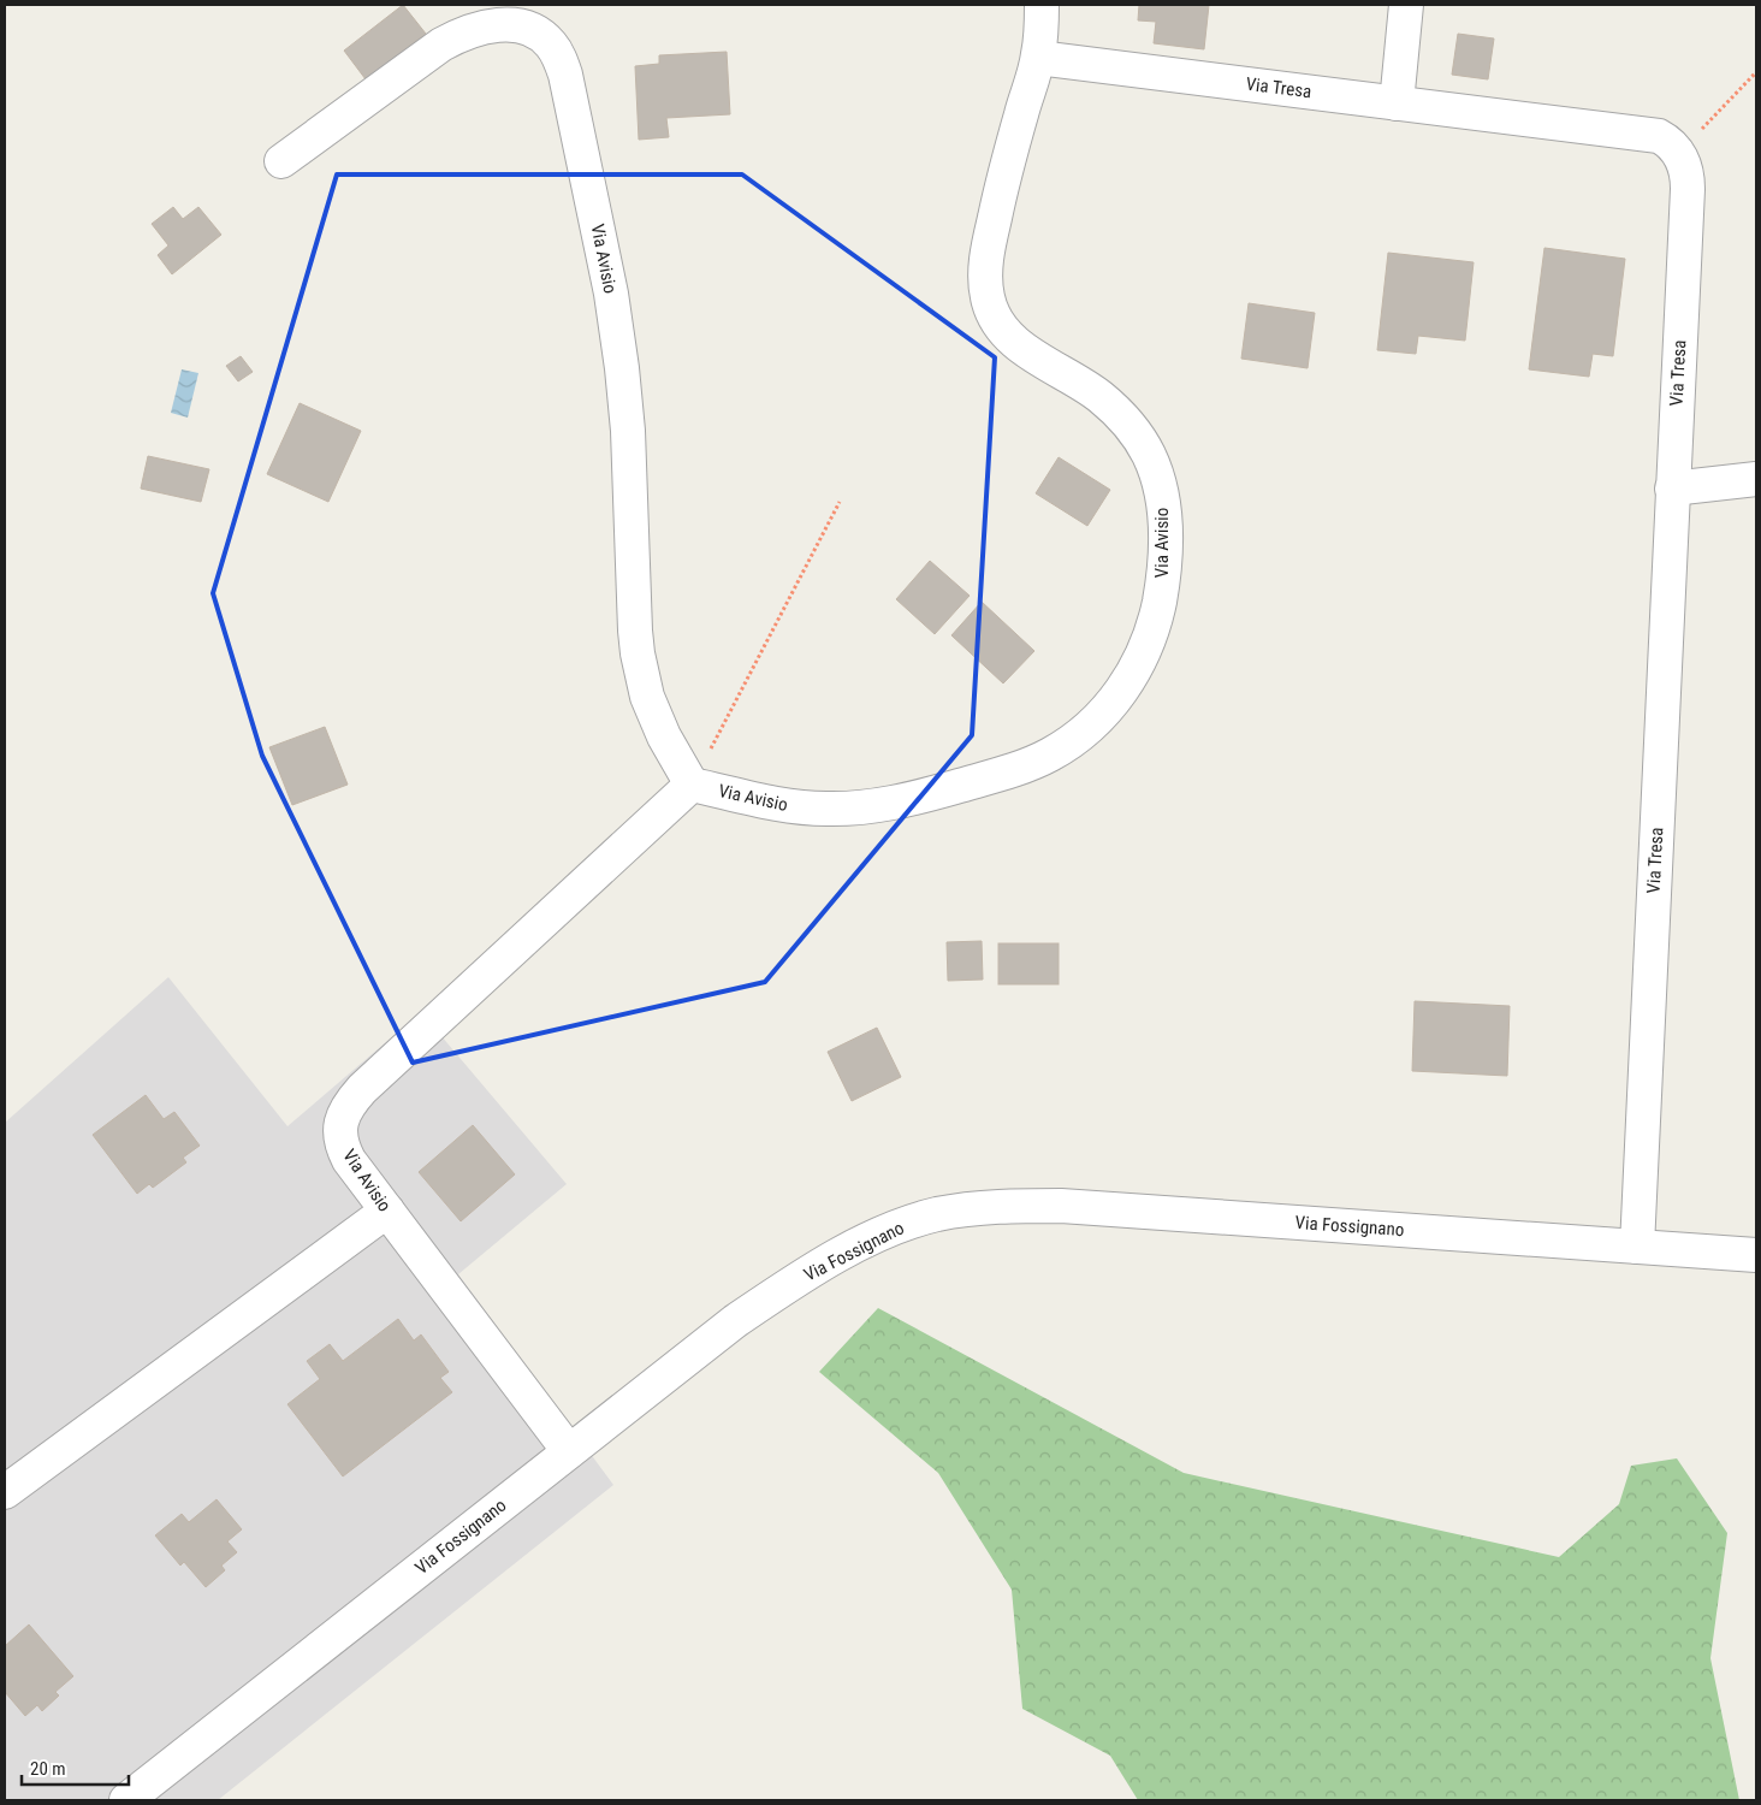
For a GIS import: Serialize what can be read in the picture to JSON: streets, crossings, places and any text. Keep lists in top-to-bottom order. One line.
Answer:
{"streets":{"street":["Via Tresa","Via Avisio","Via Fossignano"]},"crossings":[["Via Tresa","Via Avisio"],["Via Tresa","Via Fossignano"],["Via Avisio","Via Fossignano"]],"scale_bar":"20 m"}
